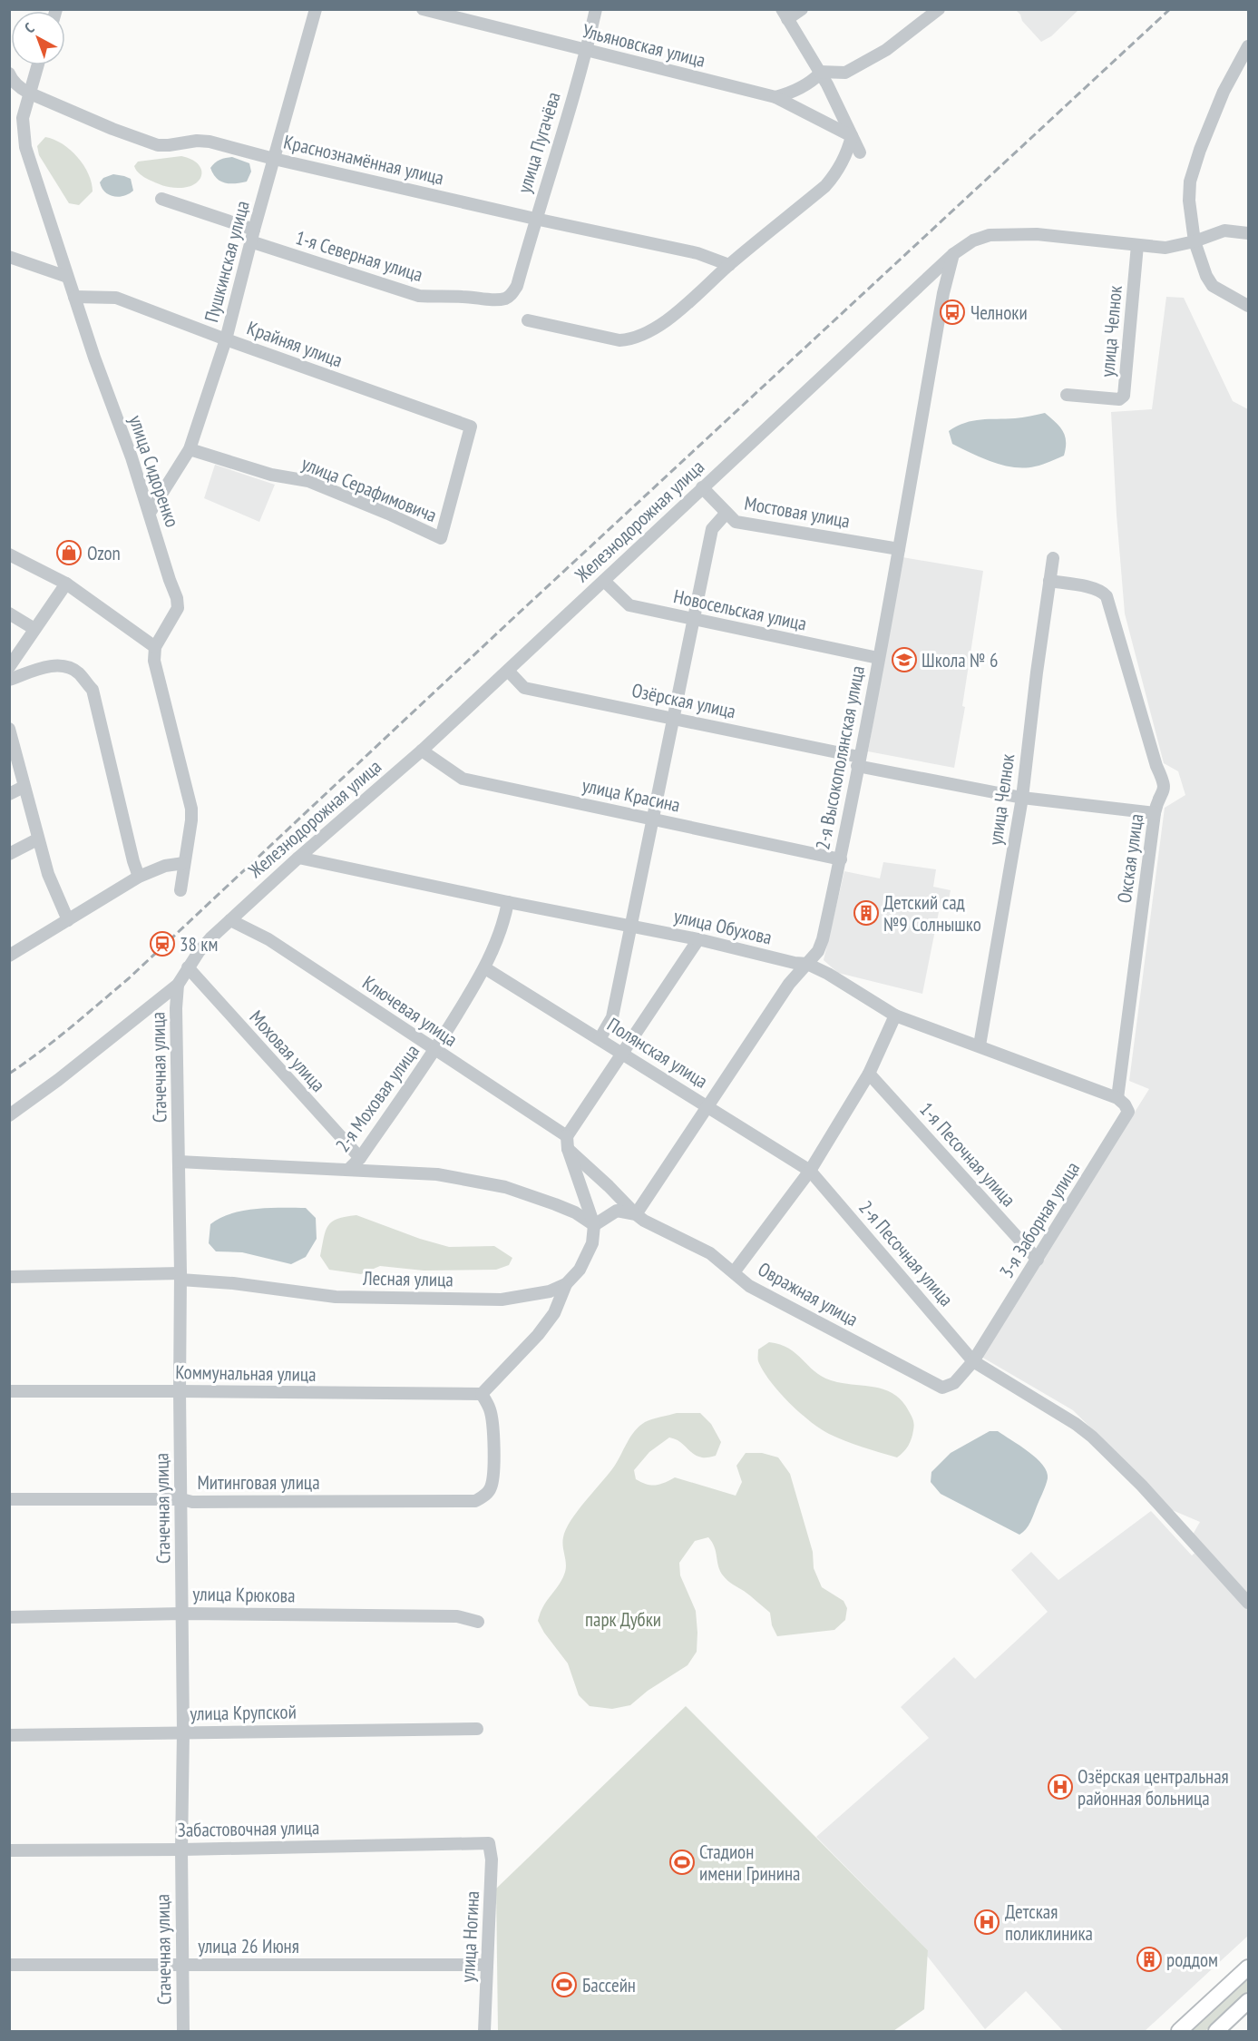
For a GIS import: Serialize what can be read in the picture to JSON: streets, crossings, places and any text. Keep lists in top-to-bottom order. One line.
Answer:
{"streets":{"street":["Ульяновская улица","улица Пугачёва","Краснознамённая улица","1-я Северная улица","Пушкинская улица","улица Челнок","Крайняя улица","улица Сидоренко","улица Серафимовича","Мостовая улица","Железнодорожная улица","Новосельская улица","Озёрская улица","2-я Высокополянская улица","улица Красина","Окская улица","улица Обухова","Ключевая улица","Моховая улица","Полянская улица","Стачечная улица","2-я Моховая улица","1-я Песочная улица","3-я Заборная улица","2-я Песочная улица","Лесная улица","Овражная улица","Коммунальная улица","Митинговая улица","улица Крюкова","улица Крупской","Забастовочная улица","улица Ногина","улица 26 Июня"]},"crossings":[["Ульяновская улица","улица Пугачёва"],["улица Пугачёва","Краснознамённая улица"],["улица Пугачёва","1-я Северная улица"],["Краснознамённая улица","Пушкинская улица"],["Краснознамённая улица","улица Сидоренко"],["1-я Северная улица","Пушкинская улица"],["Пушкинская улица","Крайняя улица"],["Пушкинская улица","улица Сидоренко"],["Пушкинская улица","улица Серафимовича"],["улица Челнок","Железнодорожная улица"],["улица Челнок","Озёрская улица"],["улица Челнок","Окская улица"],["улица Челнок","улица Обухова"],["Крайняя улица","улица Сидоренко"],["Крайняя улица","улица Серафимовича"],["Мостовая улица","Железнодорожная улица"],["Мостовая улица","2-я Высокополянская улица"],["Железнодорожная улица","Новосельская улица"],["Железнодорожная улица","Озёрская улица"],["Железнодорожная улица","2-я Высокополянская улица"],["Железнодорожная улица","улица Красина"],["Железнодорожная улица","улица Обухова"],["Железнодорожная улица","Ключевая улица"],["Железнодорожная улица","Моховая улица"],["Железнодорожная улица","Стачечная улица"],["Новосельская улица","2-я Высокополянская улица"],["Озёрская улица","2-я Высокополянская улица"],["Озёрская улица","Окская улица"],["2-я Высокополянская улица","улица Красина"],["2-я Высокополянская улица","улица Обухова"],["2-я Высокополянская улица","Ключевая улица"],["2-я Высокополянская улица","Полянская улица"],["2-я Высокополянская улица","Овражная улица"],["Окская улица","улица Обухова"],["Окская улица","3-я Заборная улица"],["улица Обухова","2-я Моховая улица"],["улица Обухова","3-я Заборная улица"],["Ключевая улица","2-я Моховая улица"],["Ключевая улица","Овражная улица"],["Моховая улица","2-я Моховая улица"],["Полянская улица","2-я Моховая улица"],["Полянская улица","2-я Песочная улица"],["Стачечная улица","Лесная улица"],["Стачечная улица","Коммунальная улица"],["Стачечная улица","Митинговая улица"],["Стачечная улица","улица Крюкова"],["Стачечная улица","улица Крупской"],["Стачечная улица","Забастовочная улица"],["Стачечная улица","улица 26 Июня"],["1-я Песочная улица","3-я Заборная улица"],["3-я Заборная улица","2-я Песочная улица"],["3-я Заборная улица","Овражная улица"],["2-я Песочная улица","Овражная улица"],["Коммунальная улица","Митинговая улица"],["Забастовочная улица","улица Ногина"],["улица Ногина","улица 26 Июня"]],"parks":["парк Дубки"],"places":{"bus stop":["Челноки"],"shop":["Ozon"],"school or university":["Школа № 6"],"building":["Детский сад №9 Солнышко","роддом"],"station":["38 км"],"hospital":["Озёрская центральная районная больница","Детская поликлиника"],"sports":["Стадион имени Гринина","Бассейн"]},"north":"top left"}
